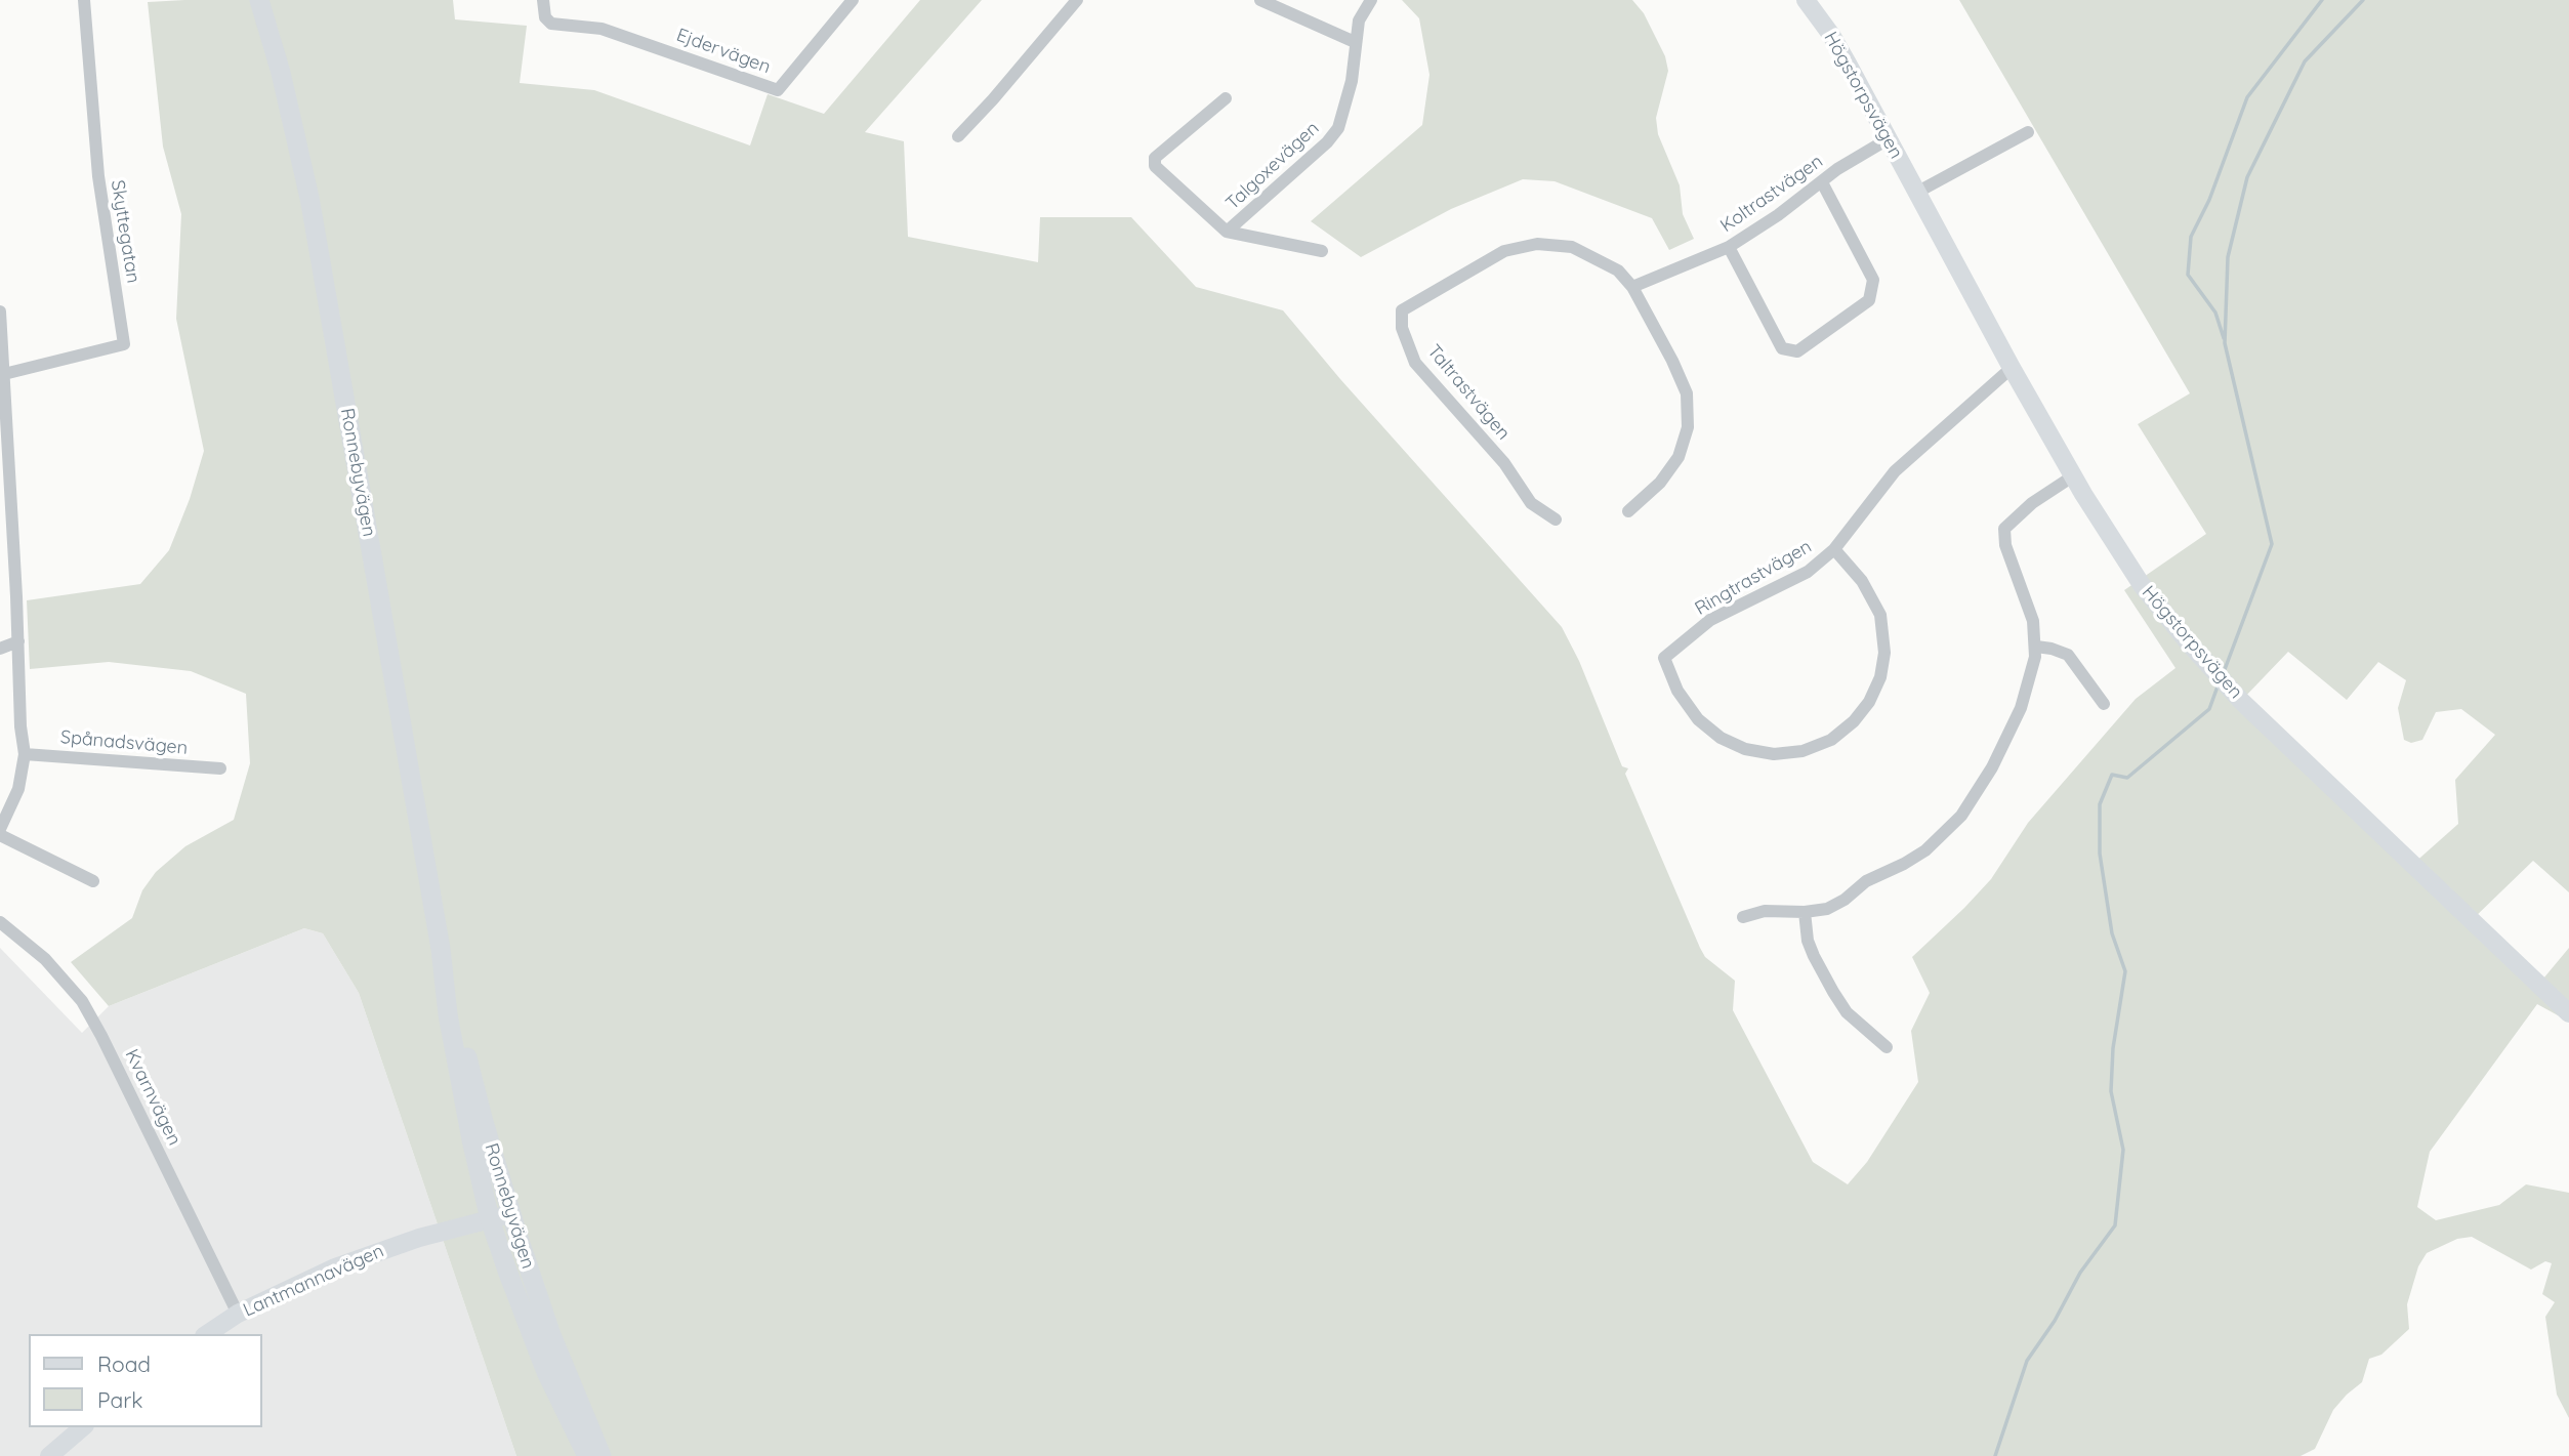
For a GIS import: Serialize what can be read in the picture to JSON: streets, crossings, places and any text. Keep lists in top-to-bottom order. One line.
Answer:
{"streets":{"main road":["Ronnebyvägen"],"street":["Ejdervägen","Högstorpsvägen","Talgoxevägen","Koltrastvägen","Skyttegatan","Taltrastvägen","Ringtrastvägen","Spånadsvägen","Kvarnvägen","Lantmannavägen"]},"crossings":[["Högstorpsvägen","Koltrastvägen"],["Högstorpsvägen","Ringtrastvägen"],["Koltrastvägen","Taltrastvägen"],["Ronnebyvägen","Lantmannavägen"],["Kvarnvägen","Lantmannavägen"]],"legend":["Road","Park"]}
